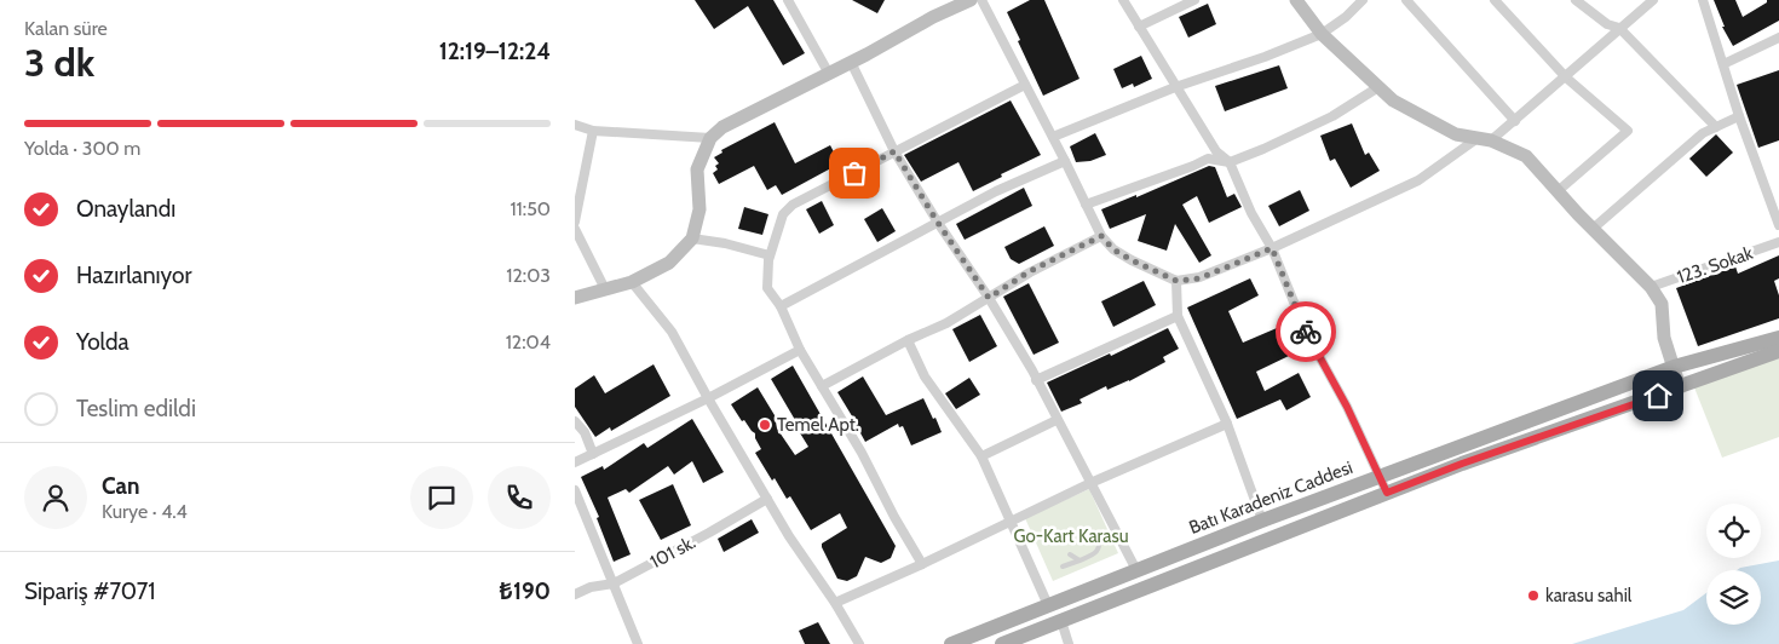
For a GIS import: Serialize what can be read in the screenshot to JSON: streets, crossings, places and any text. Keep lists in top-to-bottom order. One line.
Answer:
{"streets":{"main road":["Batı Karadeniz Caddesi"],"street":["123. Sokak","101 sk."]},"parks":["Go-Kart Karasu"],"places":["Temel Apt.","karasu sahil"],"page":{"heading":["3 dk","Kalan süre","12:19–12:24"],"panel":["Can","Kurye · 4.4","Sipariş #7071","₺190"],"bar":"Yolda · 300 m","list":[["Onaylandı","11:50"],["Hazırlanıyor","12:03"],["Yolda","12:04"],"Teslim edildi"]}}
